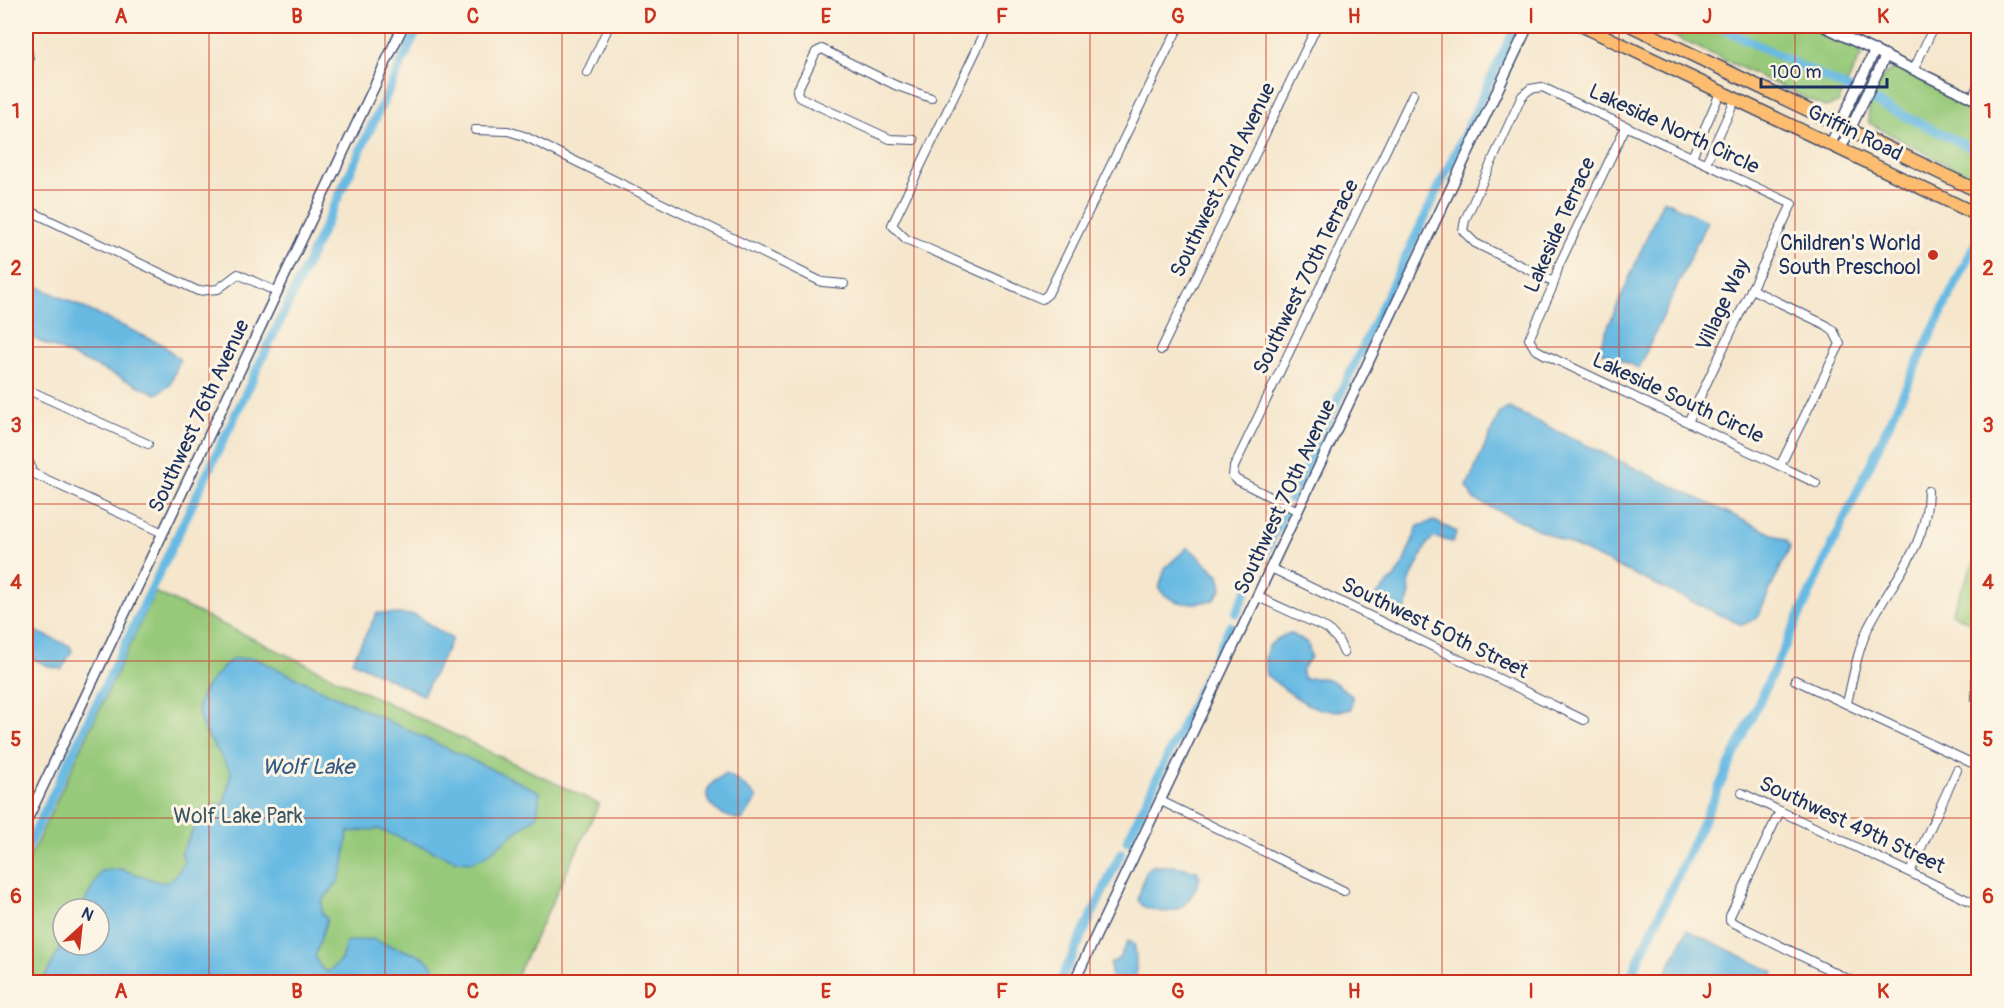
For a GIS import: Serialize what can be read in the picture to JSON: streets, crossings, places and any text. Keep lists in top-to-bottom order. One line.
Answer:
{"streets":{"main road":["Griffin Road"],"street":["Lakeside North Circle","Southwest 72nd Avenue","Lakeside Terrace","Southwest 70th Terrace","Village Way","Lakeside South Circle","Southwest 76th Avenue","Southwest 70th Avenue","Southwest 50th Street","Southwest 49th Street"]},"crossings":[["Lakeside North Circle","Lakeside Terrace"],["Lakeside North Circle","Village Way"],["Lakeside Terrace","Lakeside South Circle"],["Southwest 70th Terrace","Southwest 70th Avenue"],["Village Way","Lakeside South Circle"],["Southwest 70th Avenue","Southwest 50th Street"]],"water":["Wolf Lake"],"parks":["Wolf Lake Park"],"places":["Children's World South Preschool"],"scale_bar":"100 m","north":"top right","grid":{"columns":["A","B","C","D","E","F","G","H","I","J","K"],"rows":["1","2","3","4","5","6"]}}
